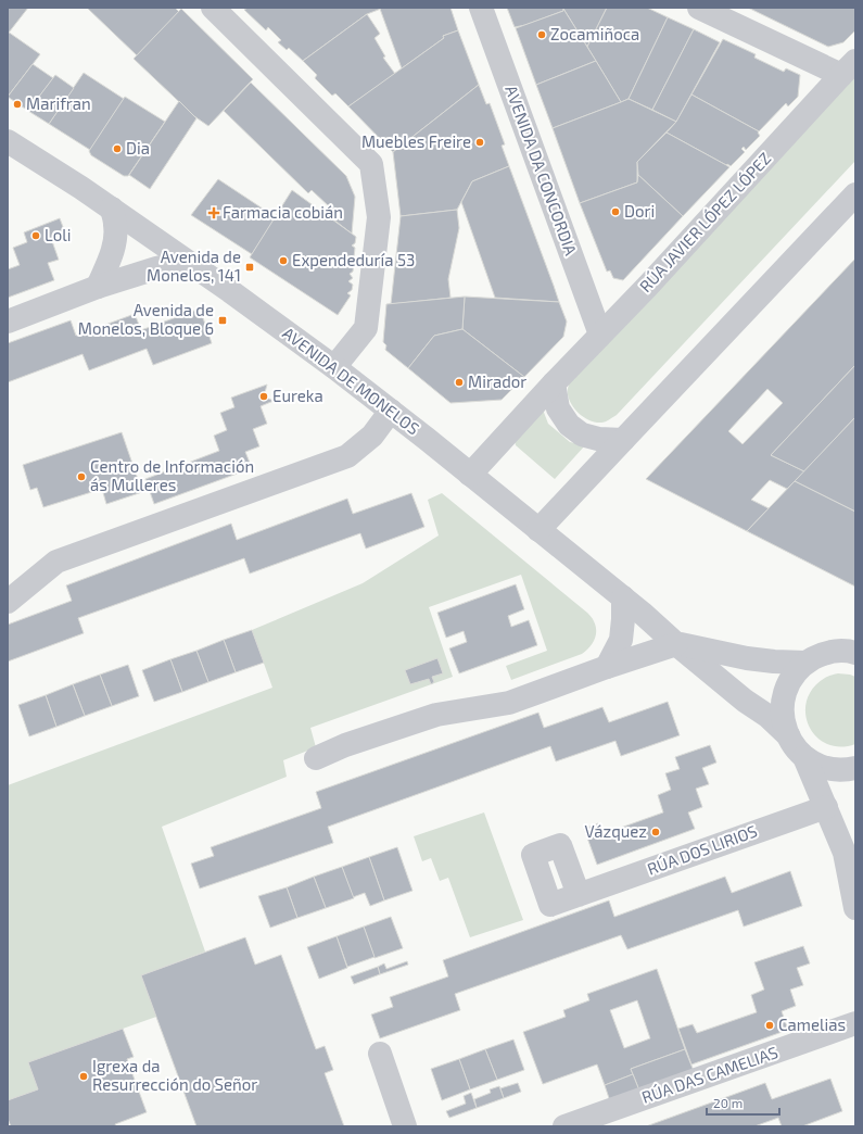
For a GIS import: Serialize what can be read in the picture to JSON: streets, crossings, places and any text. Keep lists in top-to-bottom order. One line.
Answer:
{"streets":{"street":["AVENIDA DA CONCORDIA","RÚA JAVIER LÓPEZ LÓPEZ","AVENIDA DE MONELOS","RÚA DOS LIRIOS","RÚA DAS CAMELIAS"]},"crossings":[["AVENIDA DA CONCORDIA","RÚA JAVIER LÓPEZ LÓPEZ"],["RÚA JAVIER LÓPEZ LÓPEZ","AVENIDA DE MONELOS"]],"places":{"other":["Zocamiñoca","Marifran","Muebles Freire","Dia","Dori","Loli","Expendeduría 53","Mirador","Eureka","Centro de Información ás Mulleres","Vázquez","Camelias","Igrexa da Resurrección do Señor"],"health":["Farmacia cobián"],"transit":["Avenida de Monelos, 141","Avenida de Monelos, Bloque 6"]},"scale_bar":"20 m"}
